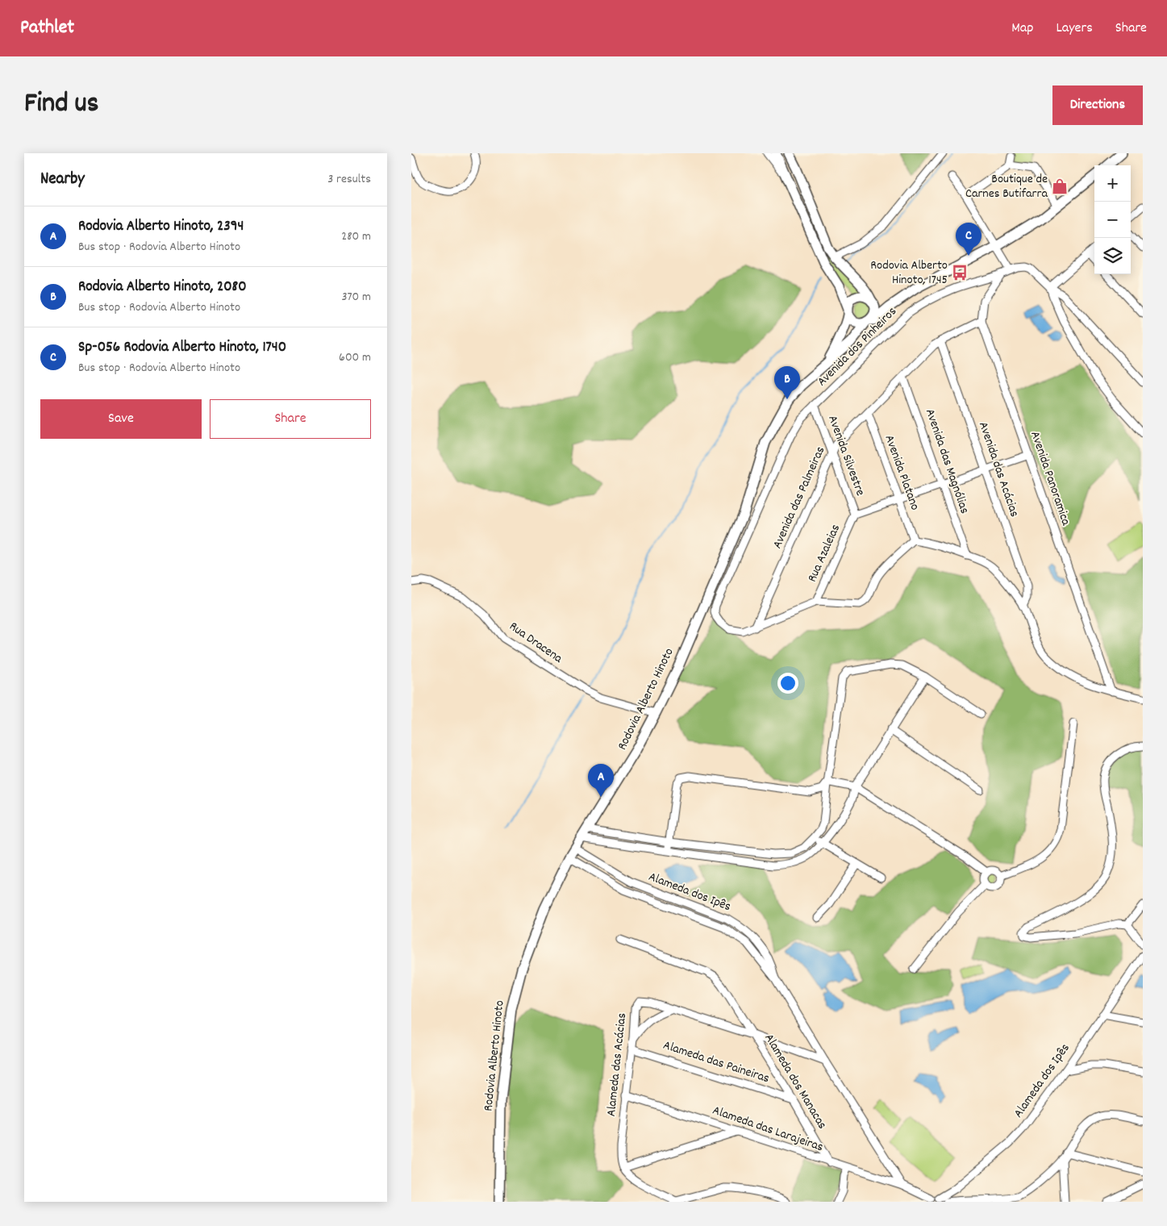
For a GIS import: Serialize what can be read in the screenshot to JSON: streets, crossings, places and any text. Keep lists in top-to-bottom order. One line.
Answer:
{"streets":{"main road":["Rodovia Alberto Hinoto"],"street":["Avenida dos Pinheiros","Avenida Silvestre","Avenida das Magnólias","Avenida das Acácias","Avenida Platano","Avenida Panoramica","Avenida das Palmeiras","Rua Azaleias","Rua Dracena","Alameda dos Ipês","Alameda das Paineiras","Alameda das Acácias","Alameda dos Manacas","Alameda das Larajeiras"]},"crossings":[["Avenida dos Pinheiros","Avenida Silvestre"],["Avenida dos Pinheiros","Avenida Panoramica"],["Avenida dos Pinheiros","Avenida das Palmeiras"],["Avenida Silvestre","Avenida das Palmeiras"],["Avenida Silvestre","Rua Azaleias"],["Avenida das Magnólias","Avenida das Palmeiras"],["Avenida das Acácias","Avenida das Palmeiras"],["Avenida Platano","Avenida das Palmeiras"],["Avenida Panoramica","Avenida das Palmeiras"],["Rua Dracena","Rodovia Alberto Hinoto"],["Rodovia Alberto Hinoto","Alameda dos Ipês"],["Alameda dos Ipês","Alameda das Acácias"],["Alameda dos Ipês","Alameda das Larajeiras"],["Alameda das Paineiras","Alameda das Acácias"],["Alameda das Paineiras","Alameda dos Manacas"],["Alameda das Acácias","Alameda dos Manacas"],["Alameda das Acácias","Alameda das Larajeiras"],["Alameda dos Manacas","Alameda das Larajeiras"]],"places":{"shop":["Boutique de Carnes Butifarra"],"bus stop":["Rodovia Alberto Hinoto, 1745"]},"page":{"header":"Pathlet","nav":["Map","Layers","Share"],"title":"Find us","buttons":["Directions",["Save","Share"]],"heading":["Nearby","3 results"],"map_buttons":["+","−"],"list":[{"mark":"A","name":"Rodovia Alberto Hinoto, 2394","note":"Bus stop · Rodovia Alberto Hinoto","value":"280 m"},{"mark":"B","name":"Rodovia Alberto Hinoto, 2080","note":"Bus stop · Rodovia Alberto Hinoto","value":"370 m"},{"mark":"C","name":"Sp-056 Rodovia Alberto Hinoto, 1740","note":"Bus stop · Rodovia Alberto Hinoto","value":"600 m"}],"pins":["C","B","A"]}}
